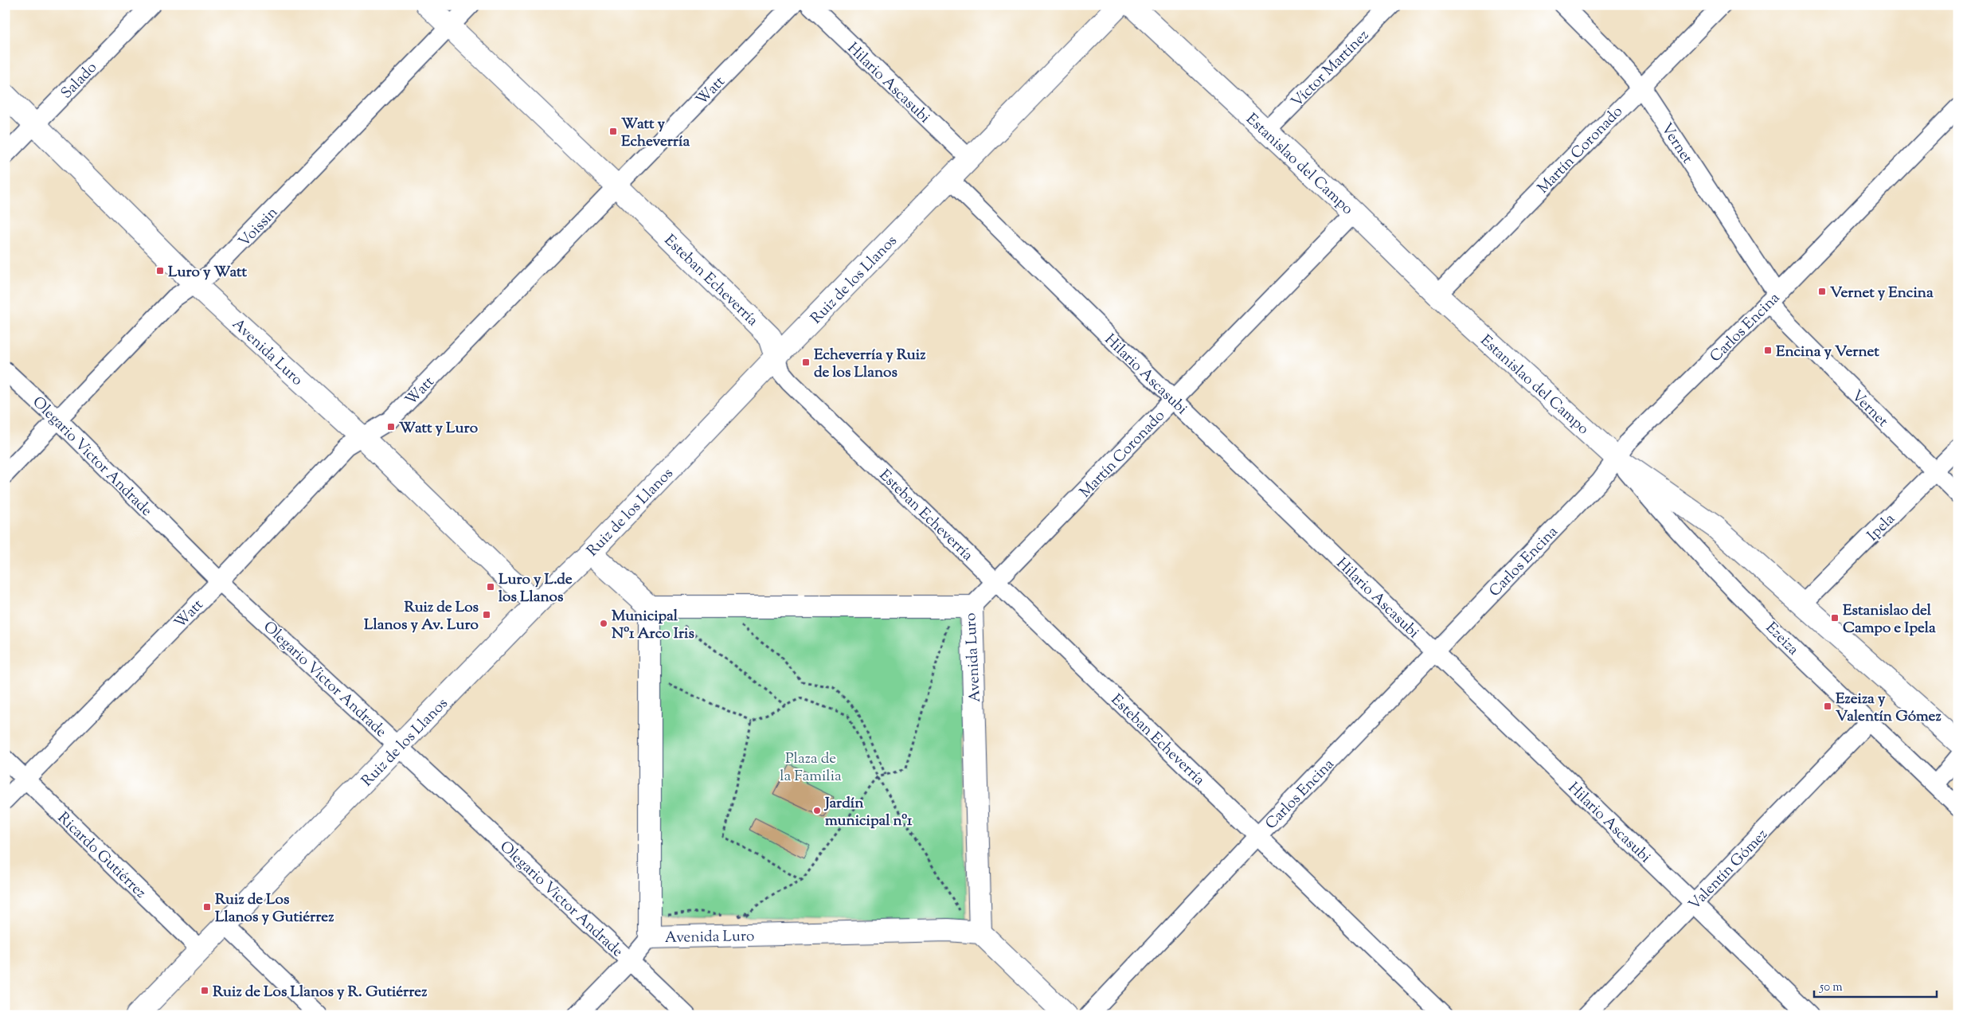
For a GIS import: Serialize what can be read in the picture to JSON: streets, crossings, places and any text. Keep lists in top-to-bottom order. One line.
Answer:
{"streets":{"street":["Víctor Martínez","Salado","Hilario Ascasubi","Watt","Vernet","Martín Coronado","Estanislao del Campo","Voissin","Ruiz de los Llanos","Esteban Echeverría","Carlos Encina","Avenida Luro","Olegario Victor Andrade","Ipela","Ezeiza","Ricardo Gutiérrez","Valentín Gómez"]},"crossings":[["Víctor Martínez","Estanislao del Campo"],["Salado","Avenida Luro"],["Hilario Ascasubi","Martín Coronado"],["Hilario Ascasubi","Ruiz de los Llanos"],["Hilario Ascasubi","Carlos Encina"],["Hilario Ascasubi","Valentín Gómez"],["Watt","Esteban Echeverría"],["Watt","Avenida Luro"],["Watt","Olegario Victor Andrade"],["Watt","Ricardo Gutiérrez"],["Vernet","Martín Coronado"],["Vernet","Carlos Encina"],["Vernet","Ipela"],["Martín Coronado","Estanislao del Campo"],["Martín Coronado","Esteban Echeverría"],["Martín Coronado","Avenida Luro"],["Estanislao del Campo","Carlos Encina"],["Estanislao del Campo","Ipela"],["Estanislao del Campo","Ezeiza"],["Voissin","Esteban Echeverría"],["Voissin","Avenida Luro"],["Voissin","Olegario Victor Andrade"],["Ruiz de los Llanos","Esteban Echeverría"],["Ruiz de los Llanos","Avenida Luro"],["Ruiz de los Llanos","Olegario Victor Andrade"],["Ruiz de los Llanos","Ricardo Gutiérrez"],["Esteban Echeverría","Carlos Encina"],["Carlos Encina","Ezeiza"],["Ezeiza","Valentín Gómez"]],"parks":["Plaza de la Familia"],"places":{"transit":["Watt y Echeverría","Luro y Watt","Vernet y Encina","Encina y Vernet","Echeverría y Ruiz de los Llanos","Watt y Luro","Luro y L.de los Llanos","Ruiz de Los Llanos y Av. Luro","Estanislao del Campo e Ipela","Ezeiza y Valentín Gómez","Ruiz de Los Llanos y Gutiérrez","Ruiz de Los Llanos y R. Gutiérrez"],"other":["Municipal Nº1 Arco Iris","Jardín municipal nº1"]},"scale_bar":"50 m"}
